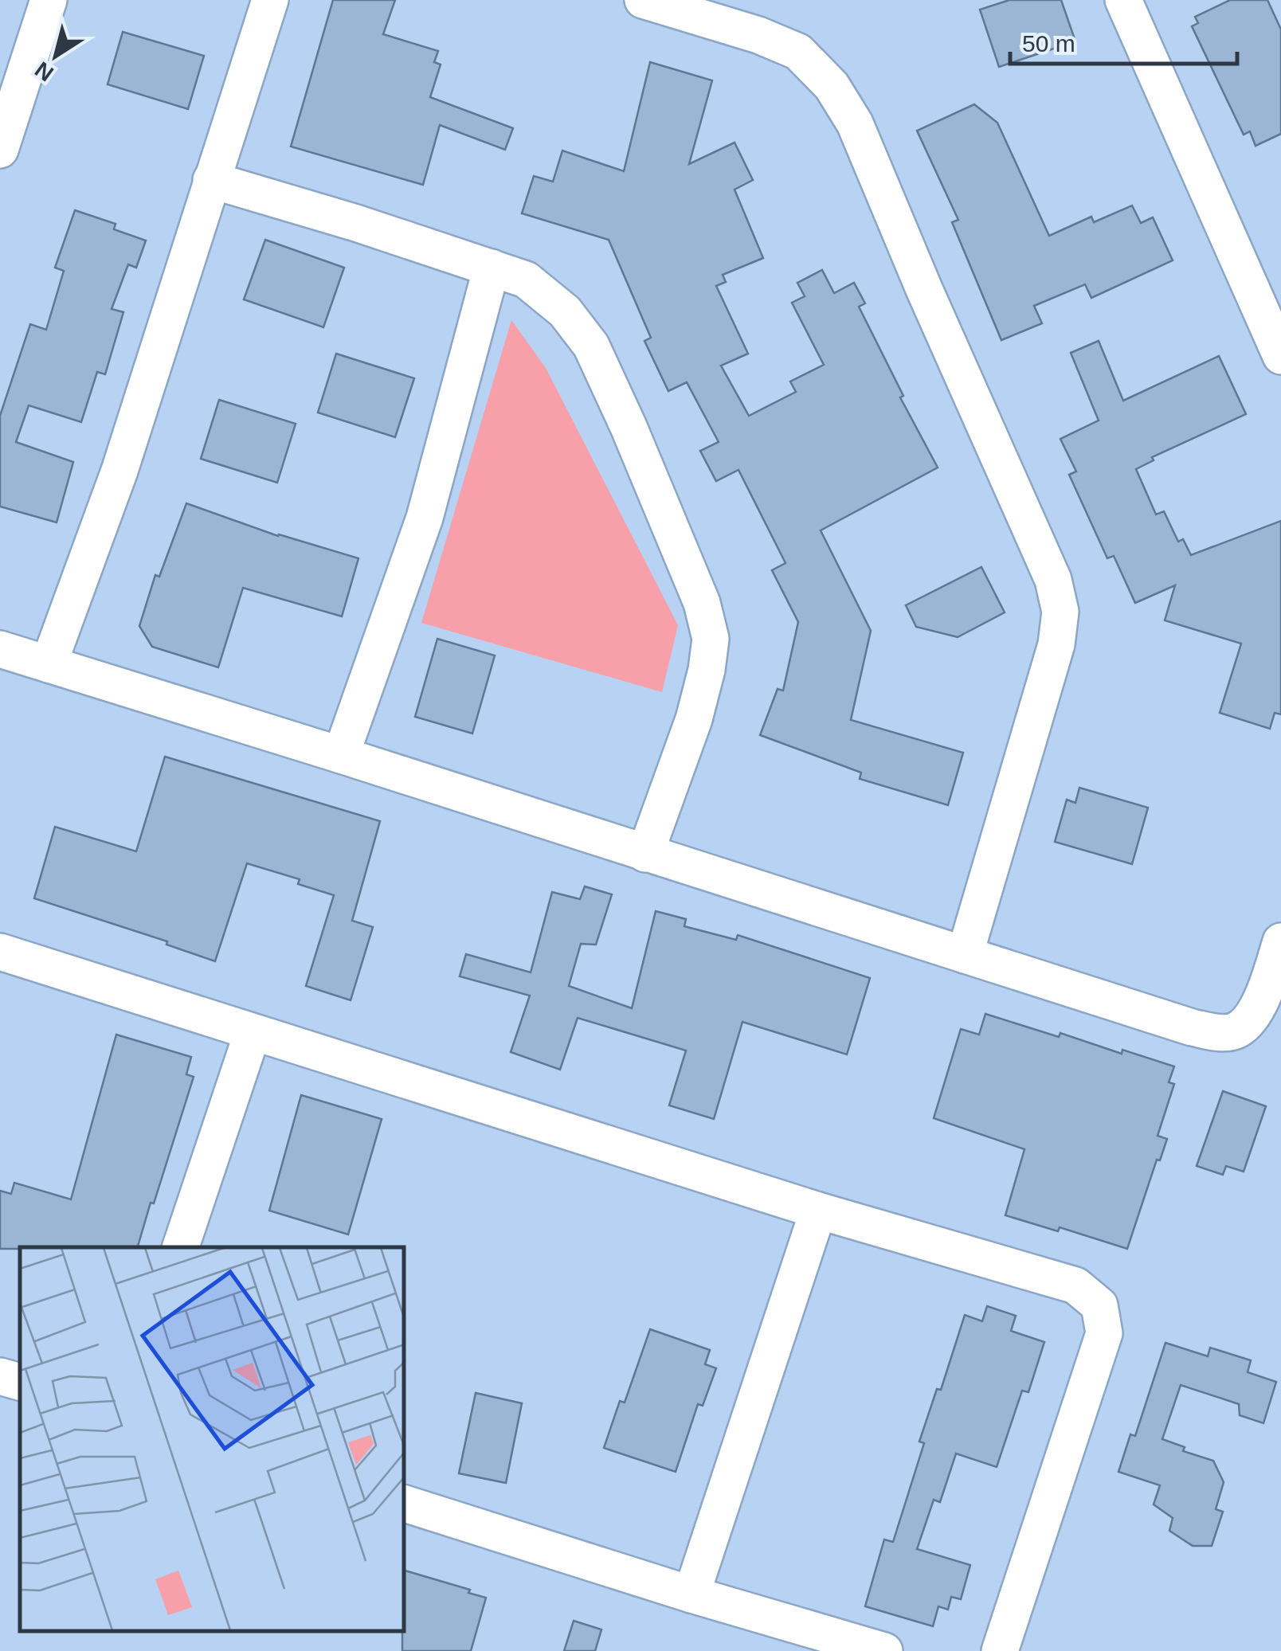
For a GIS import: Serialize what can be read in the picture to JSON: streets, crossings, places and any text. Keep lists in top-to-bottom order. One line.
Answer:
{"scale_bar":"50 m","north":"bottom left"}
